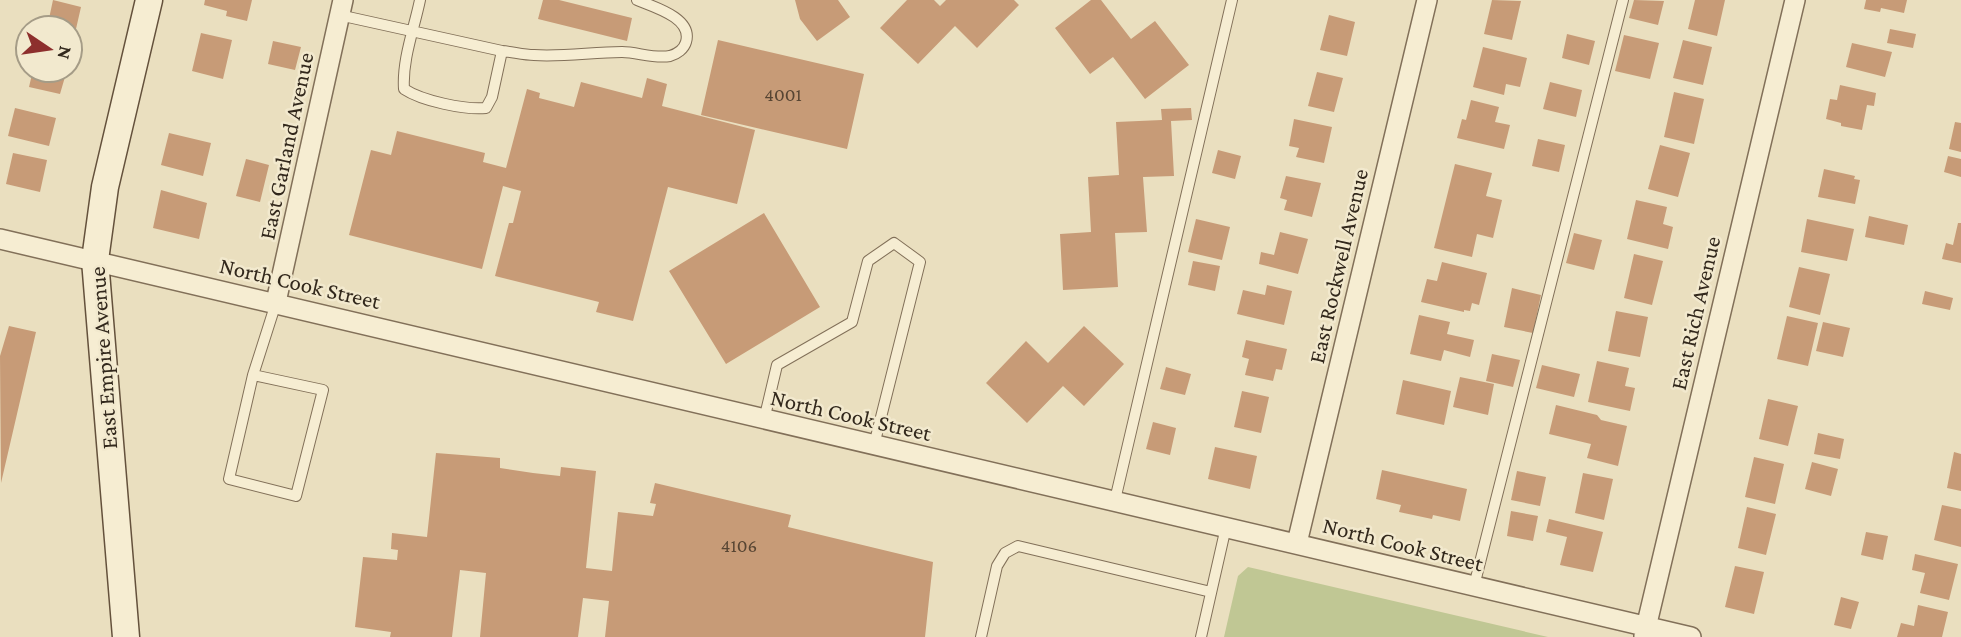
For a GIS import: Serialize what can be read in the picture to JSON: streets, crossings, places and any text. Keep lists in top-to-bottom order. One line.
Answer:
{"streets":{"street":["East Garland Avenue","East Rockwell Avenue","North Cook Street","East Rich Avenue","East Empire Avenue"]},"crossings":[["East Garland Avenue","North Cook Street"],["East Rockwell Avenue","North Cook Street"],["North Cook Street","East Rich Avenue"],["North Cook Street","East Empire Avenue"]],"house_numbers":["4001","4106"],"north":"right"}
